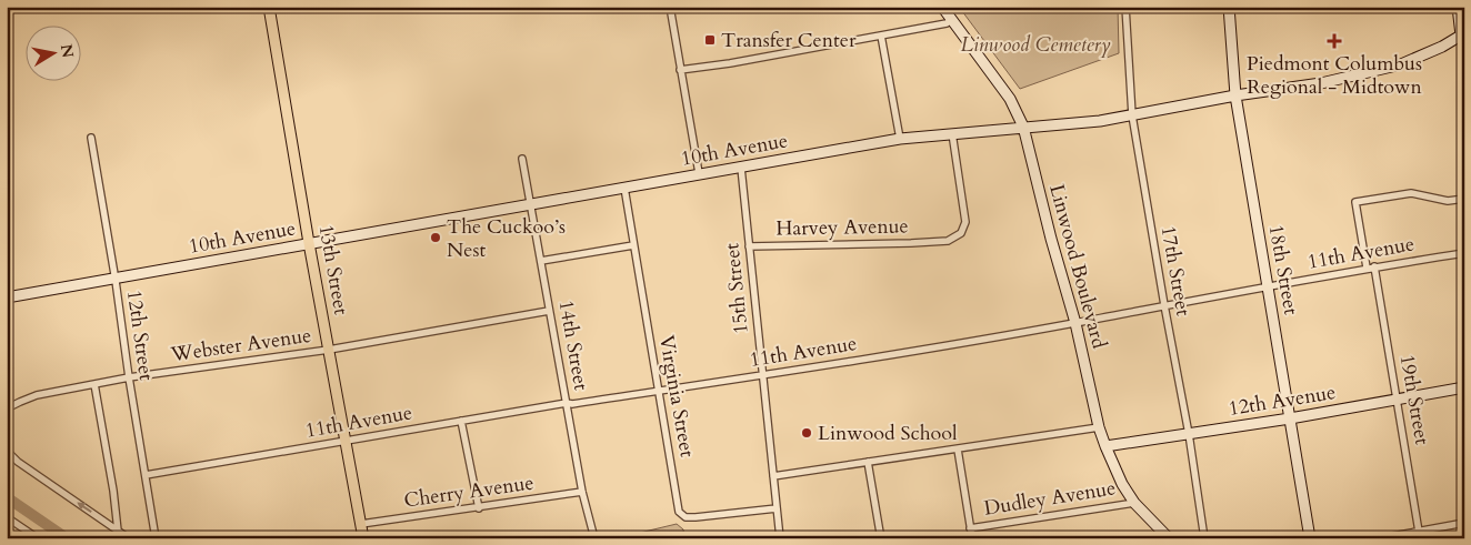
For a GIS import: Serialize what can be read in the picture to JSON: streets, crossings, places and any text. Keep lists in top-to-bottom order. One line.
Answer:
{"streets":{"main road":["10th Avenue","Linwood Boulevard","13th Street","18th Street","12th Avenue"],"street":["Harvey Avenue","11th Avenue","17th Street","15th Street","12th Street","Webster Avenue","14th Street","Virginia Street","19th Street","Cherry Avenue","Dudley Avenue"]},"crossings":[["10th Avenue","Harvey Avenue"],["10th Avenue","Linwood Boulevard"],["10th Avenue","13th Street"],["10th Avenue","18th Street"],["10th Avenue","17th Street"],["10th Avenue","15th Street"],["10th Avenue","12th Street"],["10th Avenue","14th Street"],["10th Avenue","Virginia Street"],["Harvey Avenue","15th Street"],["11th Avenue","Linwood Boulevard"],["11th Avenue","13th Street"],["11th Avenue","18th Street"],["11th Avenue","17th Street"],["11th Avenue","15th Street"],["11th Avenue","12th Street"],["11th Avenue","14th Street"],["11th Avenue","Virginia Street"],["11th Avenue","19th Street"],["Linwood Boulevard","12th Avenue"],["Linwood Boulevard","Dudley Avenue"],["13th Street","Webster Avenue"],["13th Street","Cherry Avenue"],["18th Street","12th Avenue"],["17th Street","12th Avenue"],["15th Street","Virginia Street"],["12th Street","Webster Avenue"],["Webster Avenue","14th Street"],["14th Street","Cherry Avenue"],["19th Street","12th Avenue"]],"parks":["Linwood Cemetery"],"places":{"transit":["Transfer Center"],"health":["Piedmont Columbus Regional - Midtown"],"other":["The Cuckoo’s Nest","Linwood School"]},"north":"right"}
